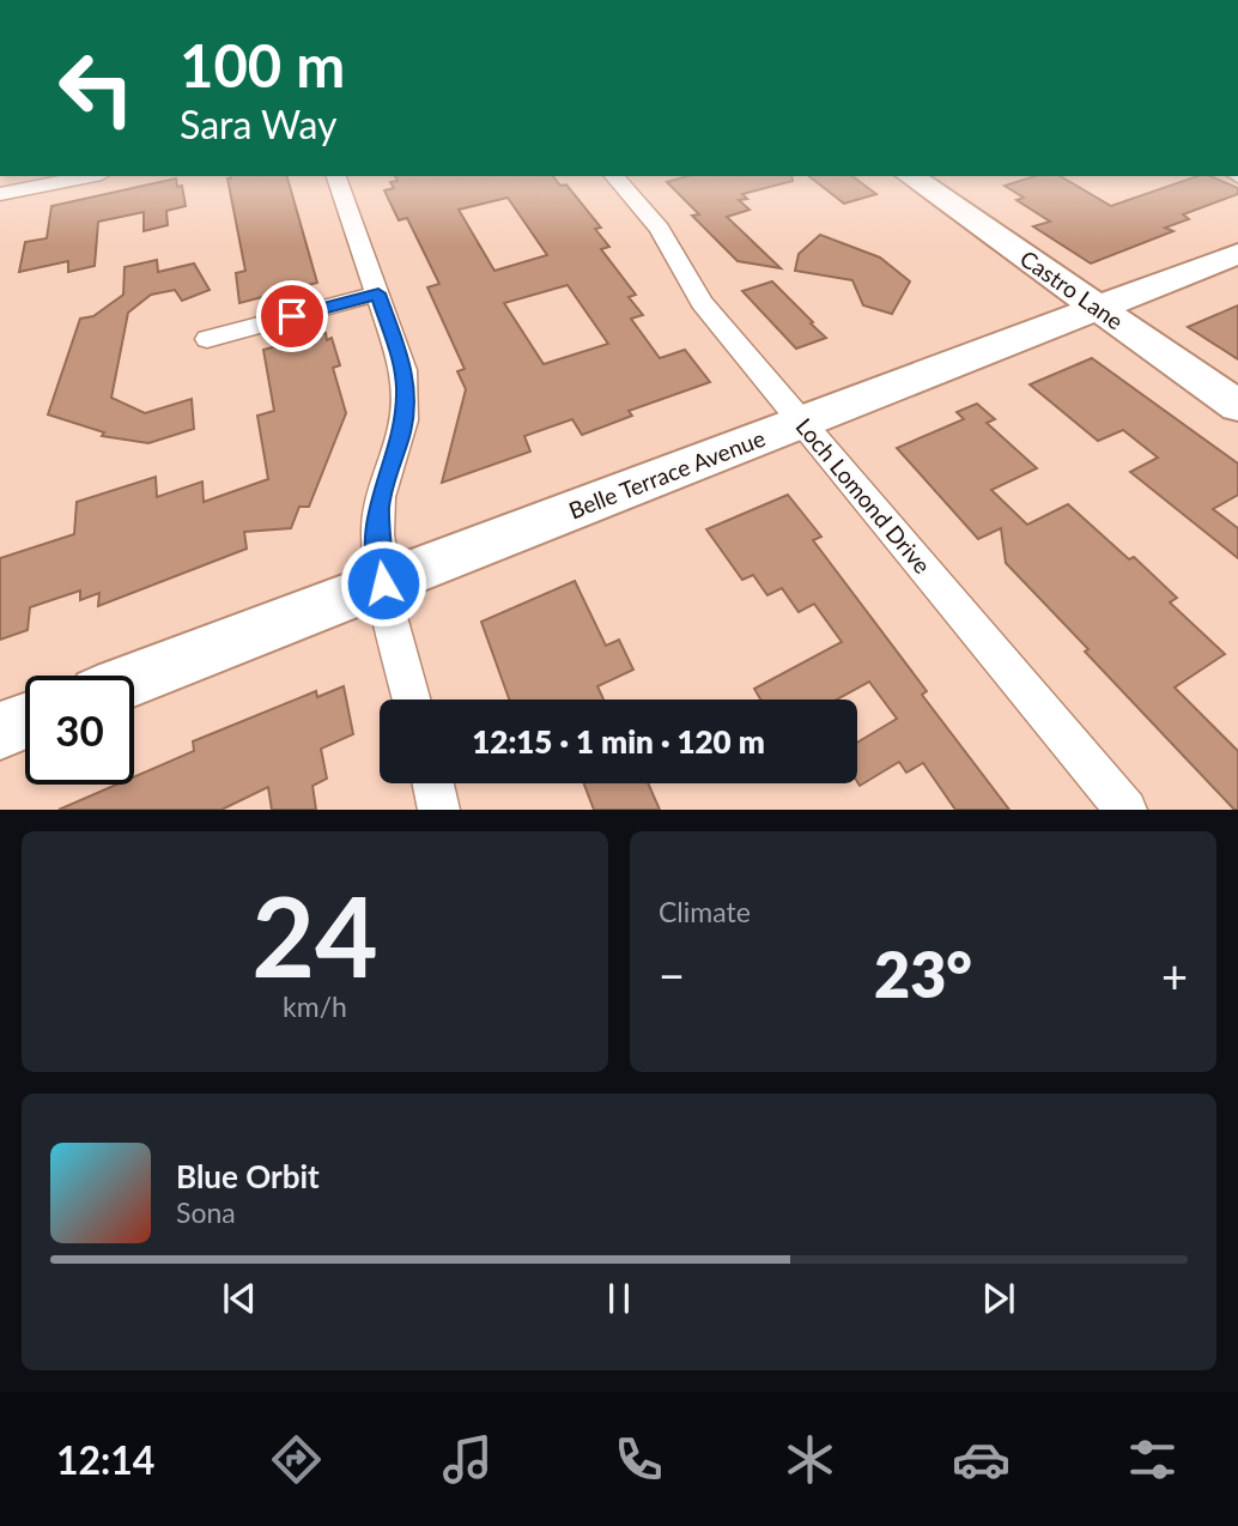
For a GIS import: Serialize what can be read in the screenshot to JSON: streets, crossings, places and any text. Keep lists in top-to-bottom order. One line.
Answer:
{"streets":{"street":["Castro Lane","Belle Terrace Avenue","Loch Lomond Drive"]},"crossings":[["Castro Lane","Belle Terrace Avenue"],["Belle Terrace Avenue","Loch Lomond Drive"]],"page":{"turn":["100 m","Sara Way"],"limit":"30","trip":"12:15 · 1 min · 120 m","tile":[["24","km/h"],"Climate"],"heat":["−","23°","+"],"song":["Blue Orbit","Sona"],"tabs":"12:14"}}
